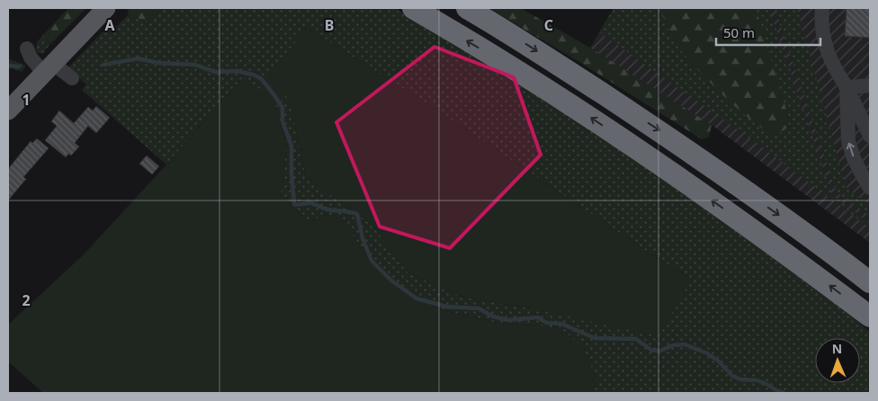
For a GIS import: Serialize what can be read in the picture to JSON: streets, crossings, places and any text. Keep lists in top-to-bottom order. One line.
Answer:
{"scale_bar":"50 m","north":"top","grid":{"columns":["A","B","C"],"rows":["1","2"]}}
